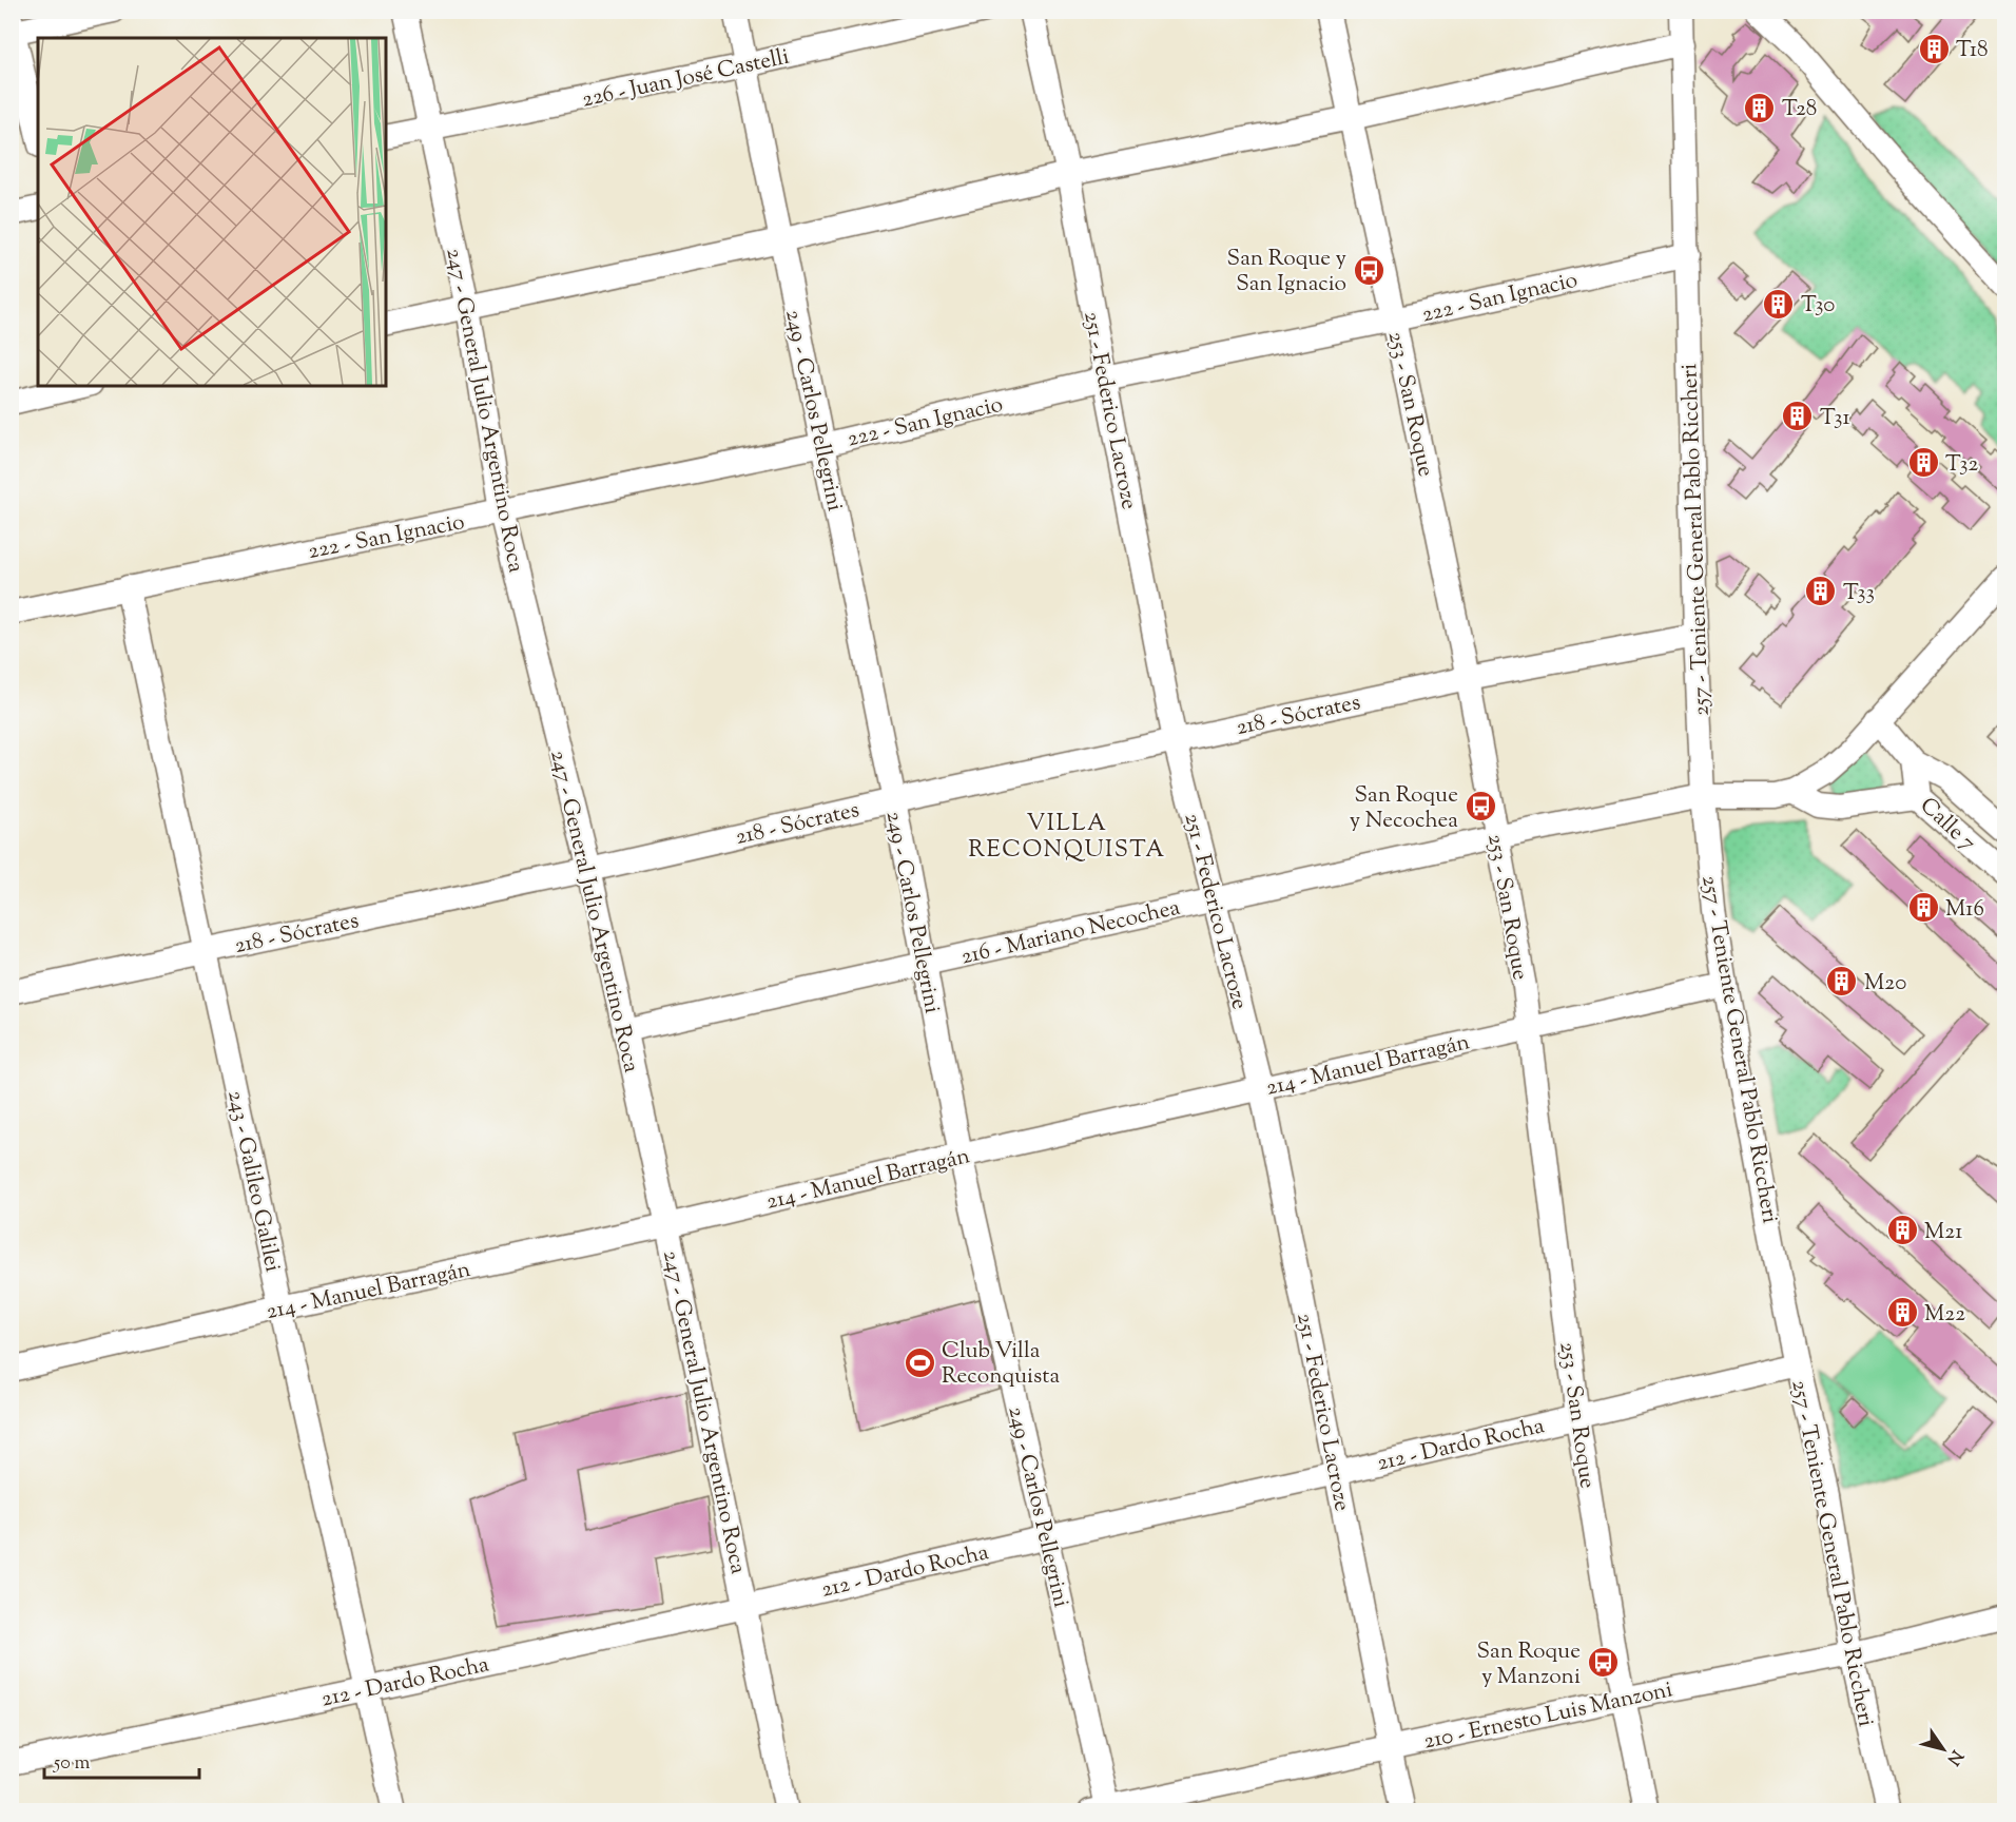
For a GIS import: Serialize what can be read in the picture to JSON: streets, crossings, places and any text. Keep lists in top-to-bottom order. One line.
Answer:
{"streets":{"street":["226 - Juan José Castelli","222 - San Ignacio","253 - San Roque","247 - General Julio Argentino Roca","249 - Carlos Pellegrini","251 - Federico Lacroze","257 - Teniente General Pablo Riccheri","218 - Sócrates","Calle 7","216 - Mariano Necochea","214 - Manuel Barragán","243 - Galileo Galilei","212 - Dardo Rocha","210 - Ernesto Luis Manzoni"]},"crossings":[["226 - Juan José Castelli","247 - General Julio Argentino Roca"],["226 - Juan José Castelli","249 - Carlos Pellegrini"],["222 - San Ignacio","253 - San Roque"],["222 - San Ignacio","247 - General Julio Argentino Roca"],["222 - San Ignacio","249 - Carlos Pellegrini"],["222 - San Ignacio","251 - Federico Lacroze"],["222 - San Ignacio","257 - Teniente General Pablo Riccheri"],["222 - San Ignacio","243 - Galileo Galilei"],["253 - San Roque","218 - Sócrates"],["253 - San Roque","216 - Mariano Necochea"],["253 - San Roque","214 - Manuel Barragán"],["253 - San Roque","212 - Dardo Rocha"],["253 - San Roque","210 - Ernesto Luis Manzoni"],["247 - General Julio Argentino Roca","218 - Sócrates"],["247 - General Julio Argentino Roca","216 - Mariano Necochea"],["247 - General Julio Argentino Roca","214 - Manuel Barragán"],["247 - General Julio Argentino Roca","212 - Dardo Rocha"],["249 - Carlos Pellegrini","218 - Sócrates"],["249 - Carlos Pellegrini","216 - Mariano Necochea"],["249 - Carlos Pellegrini","214 - Manuel Barragán"],["249 - Carlos Pellegrini","212 - Dardo Rocha"],["249 - Carlos Pellegrini","210 - Ernesto Luis Manzoni"],["251 - Federico Lacroze","218 - Sócrates"],["251 - Federico Lacroze","216 - Mariano Necochea"],["251 - Federico Lacroze","214 - Manuel Barragán"],["251 - Federico Lacroze","212 - Dardo Rocha"],["251 - Federico Lacroze","210 - Ernesto Luis Manzoni"],["257 - Teniente General Pablo Riccheri","218 - Sócrates"],["257 - Teniente General Pablo Riccheri","216 - Mariano Necochea"],["257 - Teniente General Pablo Riccheri","214 - Manuel Barragán"],["257 - Teniente General Pablo Riccheri","212 - Dardo Rocha"],["257 - Teniente General Pablo Riccheri","210 - Ernesto Luis Manzoni"],["218 - Sócrates","243 - Galileo Galilei"],["214 - Manuel Barragán","243 - Galileo Galilei"],["243 - Galileo Galilei","212 - Dardo Rocha"]],"districts":["VILLA RECONQUISTA"],"places":{"building":["T18","T28","T30","T31","T32","T33","M16","M20","M21","M22"],"bus stop":["San Roque y San Ignacio","San Roque y Necochea","San Roque y Manzoni"],"sports":["Club Villa Reconquista"]},"scale_bar":"50 m","north":"bottom right"}
